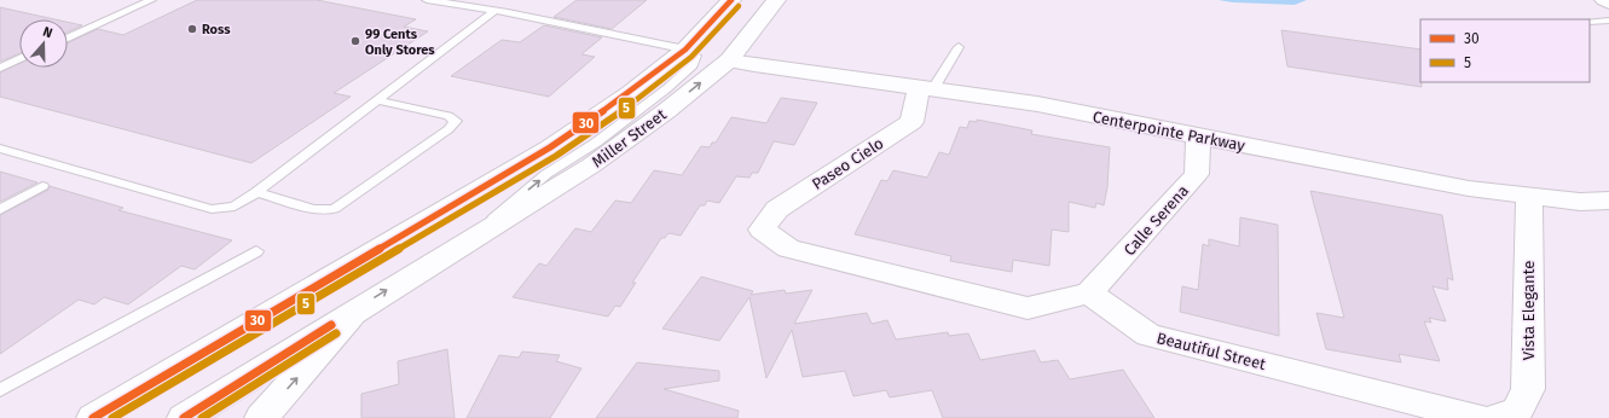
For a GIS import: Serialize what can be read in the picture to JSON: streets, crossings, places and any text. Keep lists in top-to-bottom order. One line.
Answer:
{"streets":{"street":["Centerpointe Parkway","Miller Street","Paseo Cielo","Calle Serena","Vista Elegante","Beautiful Street"]},"crossings":[["Centerpointe Parkway","Miller Street"],["Centerpointe Parkway","Paseo Cielo"],["Centerpointe Parkway","Calle Serena"],["Centerpointe Parkway","Vista Elegante"],["Paseo Cielo","Calle Serena"],["Paseo Cielo","Beautiful Street"],["Calle Serena","Beautiful Street"],["Vista Elegante","Beautiful Street"]],"places":["Ross","99 Cents Only Stores"],"lines":["transit line 30","transit line 5"],"legend":["30","5"],"north":"top"}
